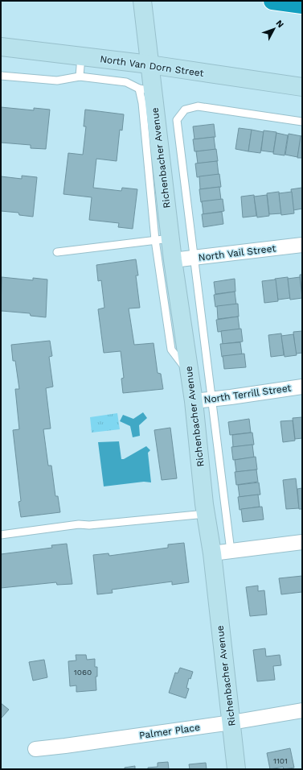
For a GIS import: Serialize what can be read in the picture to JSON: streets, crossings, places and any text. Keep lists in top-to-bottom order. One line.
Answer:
{"streets":{"street":["North Van Dorn Street","Richenbacher Avenue","North Vail Street","North Terrill Street","Palmer Place"]},"crossings":[["North Van Dorn Street","Richenbacher Avenue"],["Richenbacher Avenue","North Vail Street"],["Richenbacher Avenue","North Terrill Street"],["Richenbacher Avenue","Palmer Place"]],"house_numbers":["1060","1101"],"north":"top right"}
